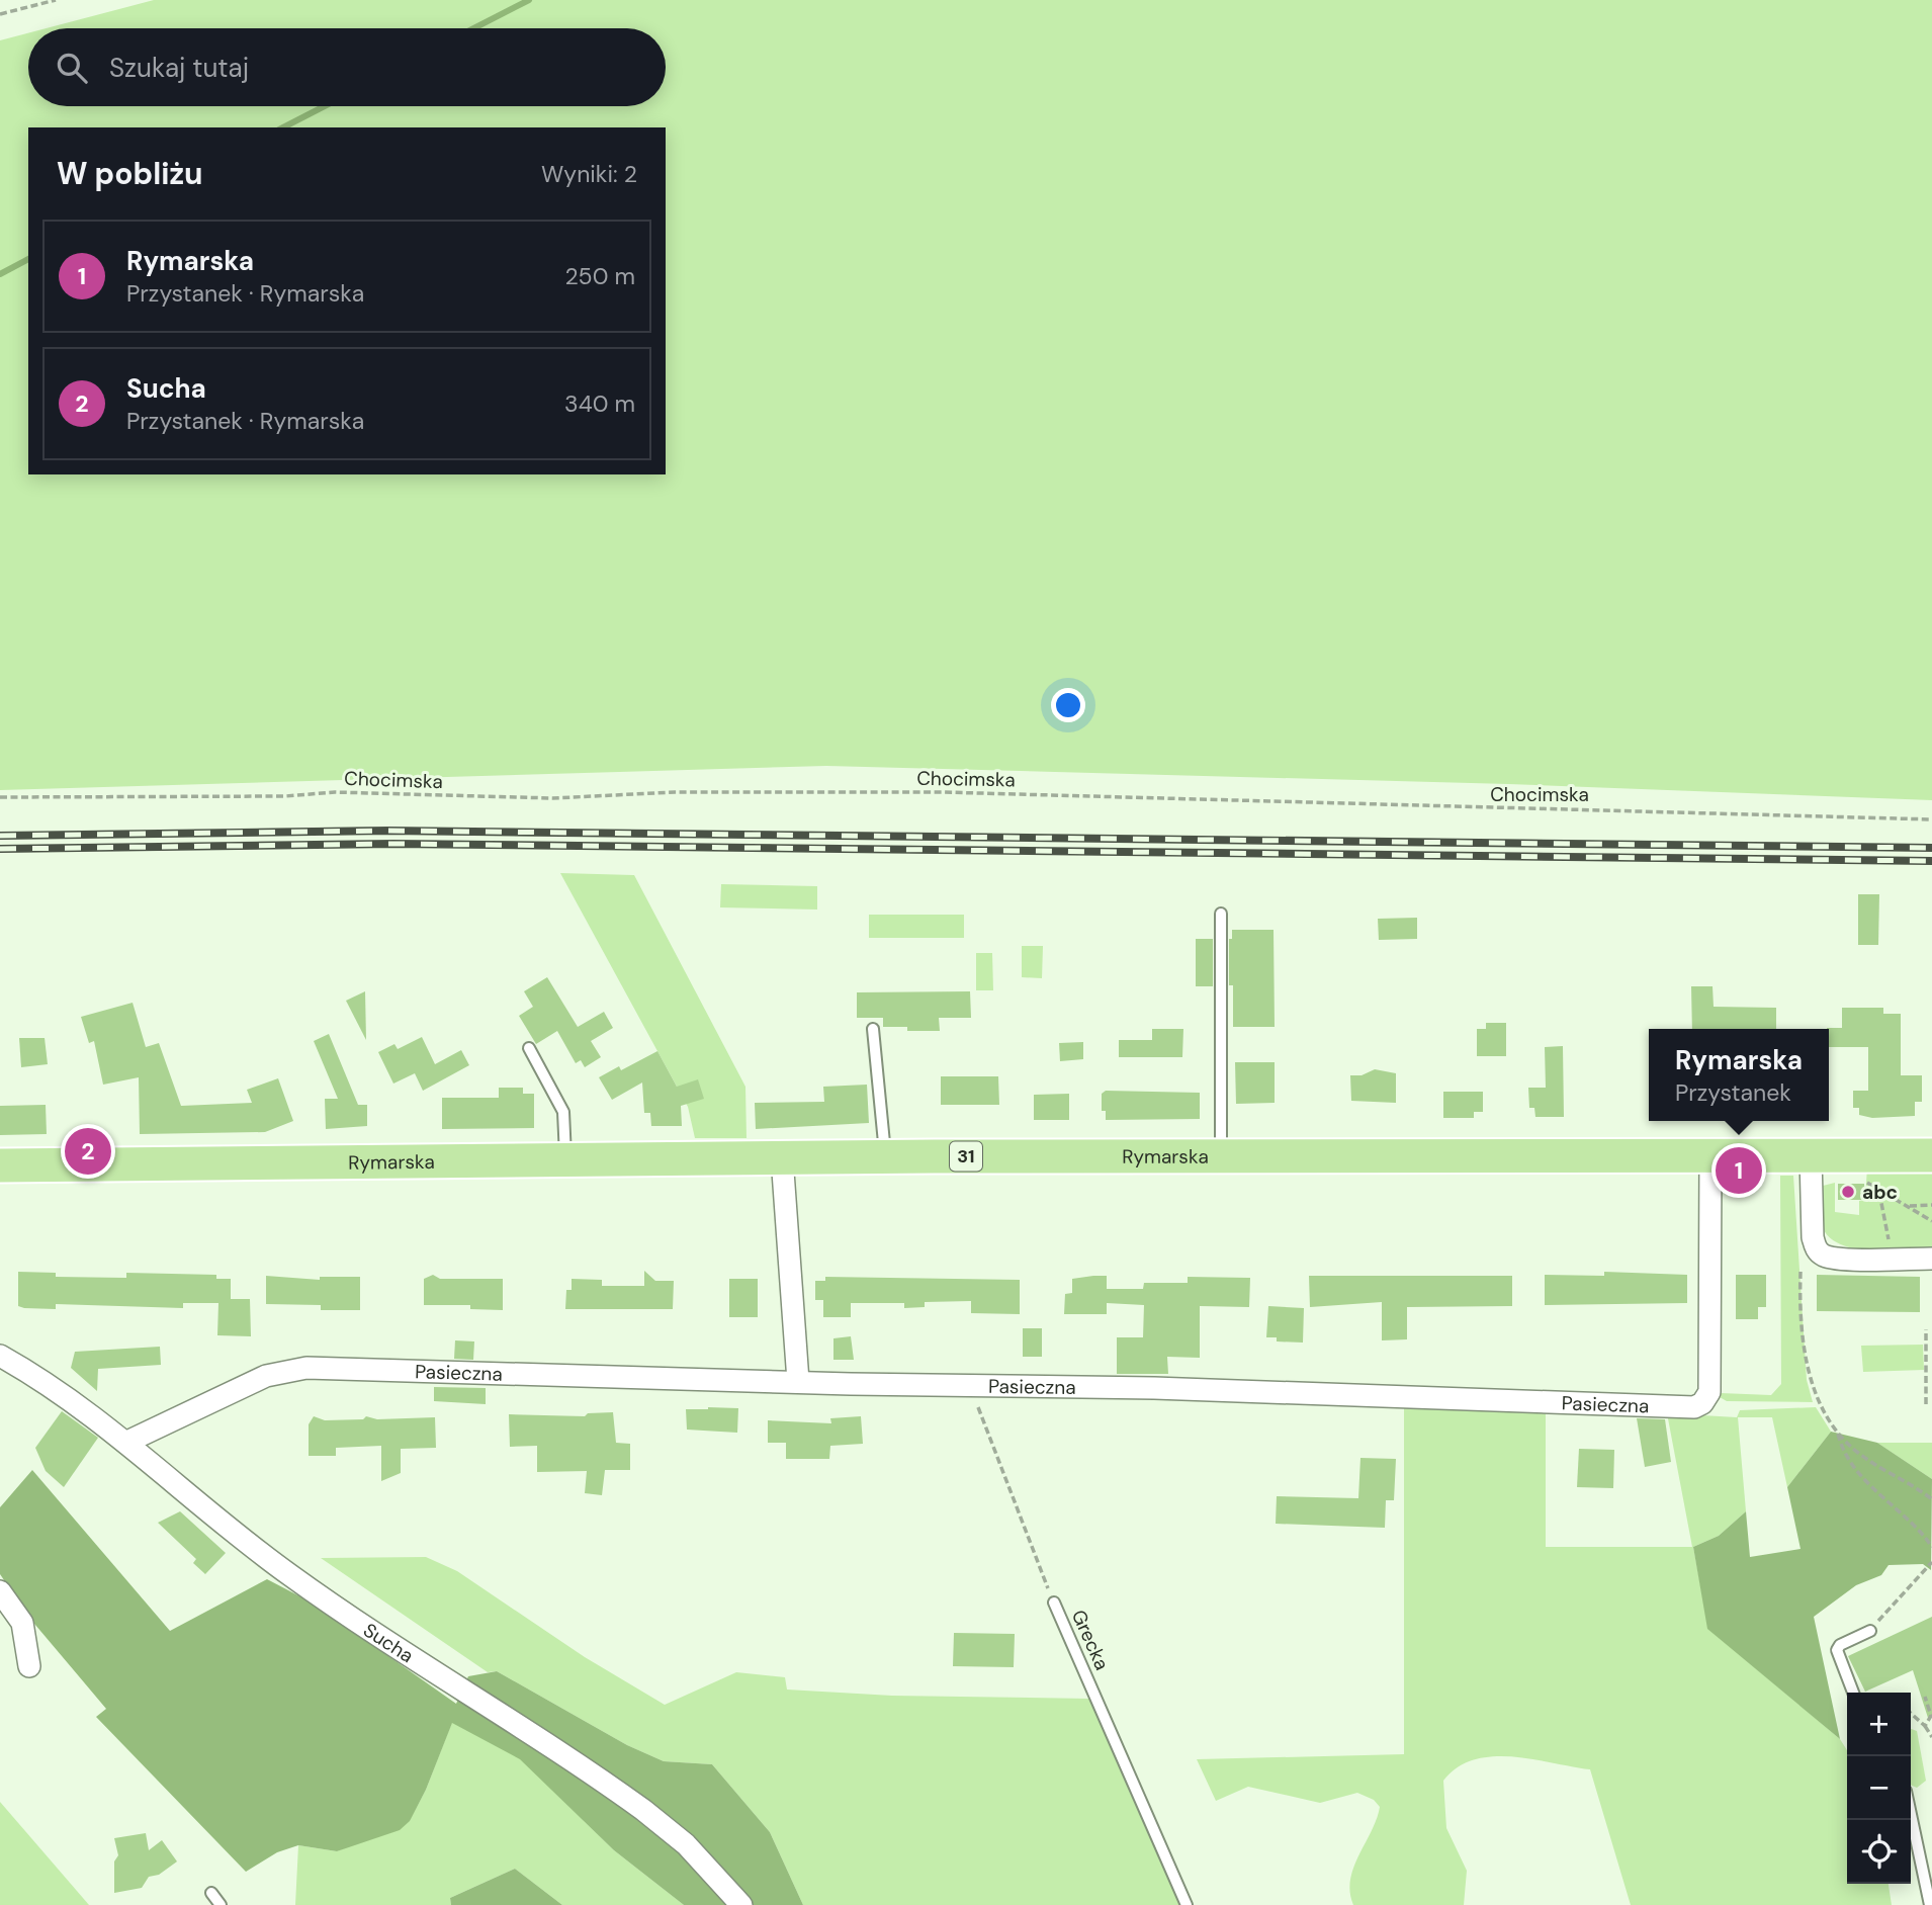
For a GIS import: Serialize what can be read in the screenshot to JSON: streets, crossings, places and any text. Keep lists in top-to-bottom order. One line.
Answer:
{"streets":{"main road":["31","Rymarska"],"street":["Pasieczna","Sucha"],"lane":["Grecka"],"path":["Chocimska"]},"crossings":[["Rymarska","Pasieczna"],["Pasieczna","Grecka"],["Pasieczna","Sucha"]],"places":["abc"],"page":{"search":"Szukaj tutaj","heading":["W pobliżu","Wyniki: 2"],"list":[{"mark":"1","name":"Rymarska","note":"Przystanek · Rymarska","value":"250 m"},{"mark":"2","name":"Sucha","note":"Przystanek · Rymarska","value":"340 m"}],"popup":["Rymarska","Przystanek"],"pins":["2","1"],"map_buttons":["+","−"]}}
